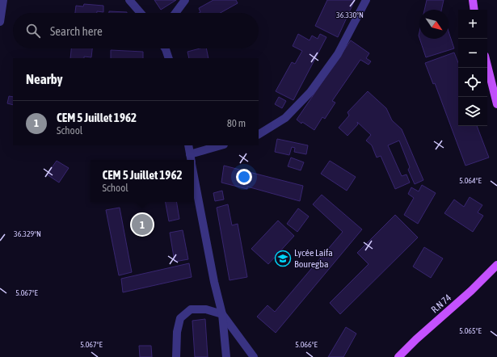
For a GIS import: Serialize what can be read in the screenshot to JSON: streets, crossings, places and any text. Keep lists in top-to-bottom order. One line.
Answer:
{"streets":{"main road":["R.N 74"]},"places":{"school or university":["Lycée Laifa Bouregba"]},"north":"bottom right","page":{"map_buttons":["+","−"],"search":"Search here","heading":"Nearby","list":[{"mark":"1","name":"CEM 5 Juillet 1962","note":"School","value":"80 m"}],"popup":["CEM 5 Juillet 1962","School"],"pins":"1"},"coordinates":["36.330°N","5.064°E","36.329°N","5.067°E","5.065°E","5.066°E"]}
